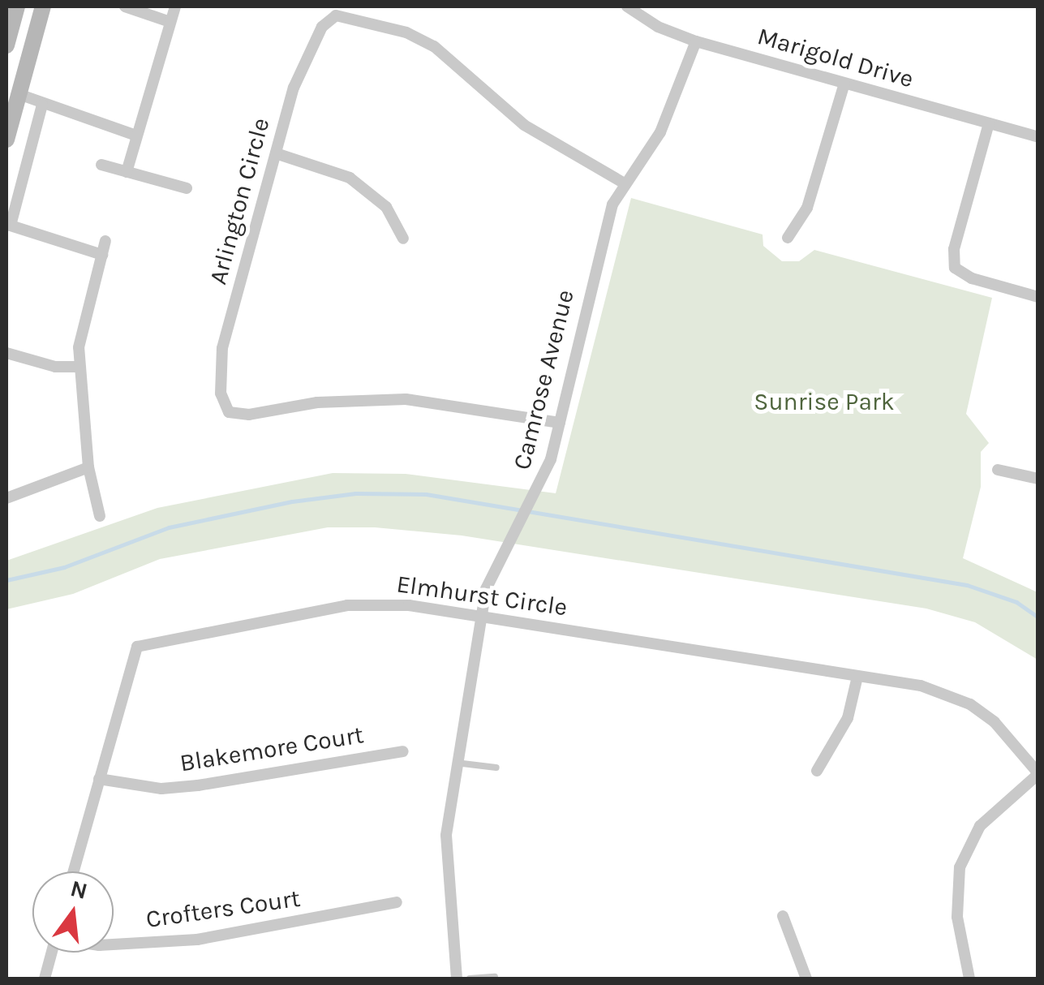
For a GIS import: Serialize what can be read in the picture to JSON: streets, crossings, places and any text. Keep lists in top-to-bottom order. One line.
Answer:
{"streets":{"street":["Marigold Drive","Arlington Circle","Camrose Avenue","Elmhurst Circle","Blakemore Court","Crofters Court"]},"crossings":[["Marigold Drive","Camrose Avenue"],["Arlington Circle","Camrose Avenue"],["Camrose Avenue","Elmhurst Circle"],["Elmhurst Circle","Blakemore Court"]],"parks":["Sunrise Park"],"north":"top"}
